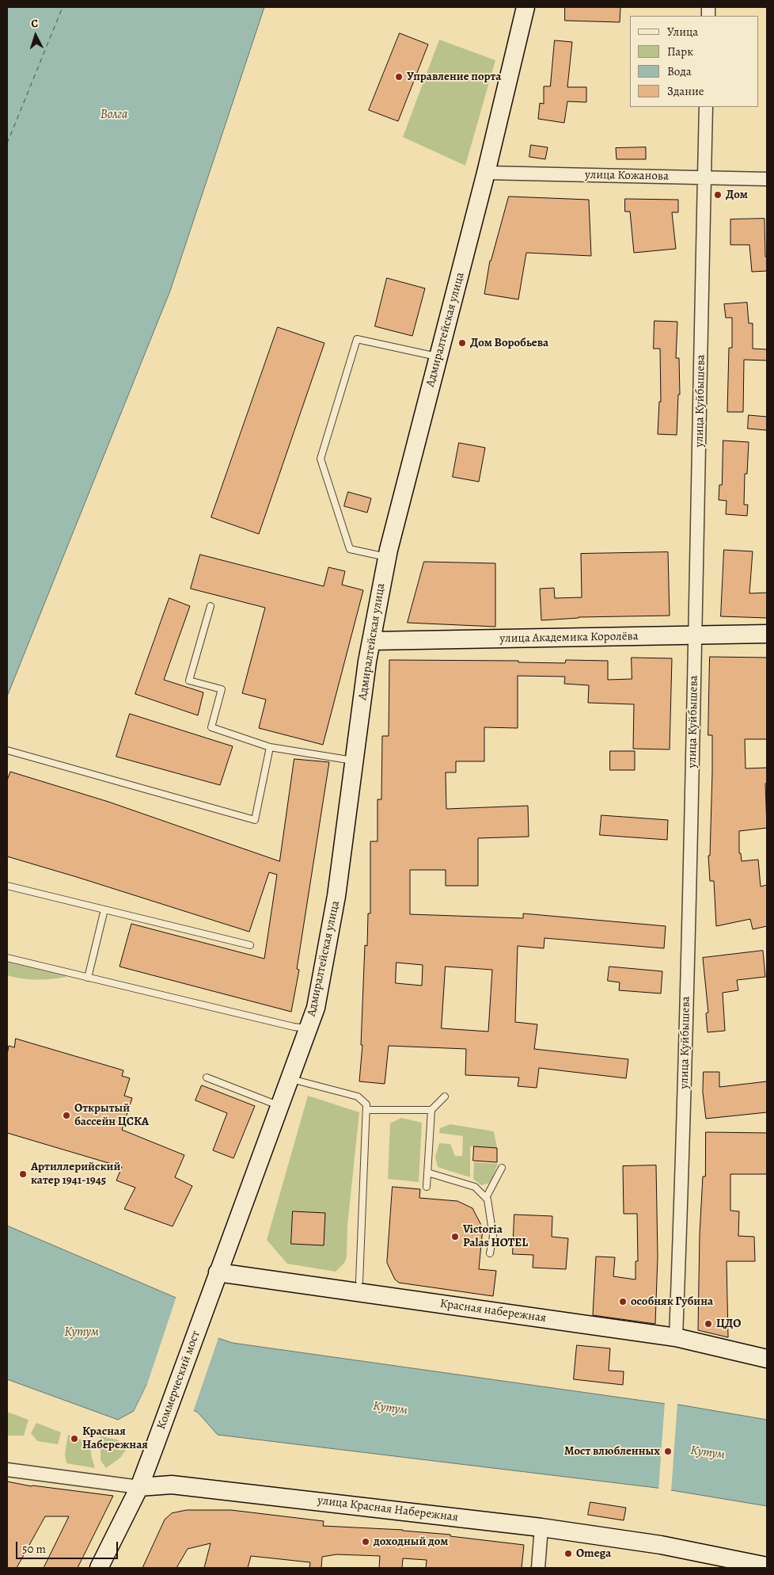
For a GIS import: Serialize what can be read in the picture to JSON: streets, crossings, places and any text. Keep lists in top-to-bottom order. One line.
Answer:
{"streets":{"main road":["Адмиралтейская улица","улица Академика Королёва","Красная набережная","Коммерческий мост","улица Красная Набережная"],"street":["улица Кожанова","улица Куйбышева"]},"crossings":[["улица Кожанова","Адмиралтейская улица"],["улица Кожанова","улица Куйбышева"],["Адмиралтейская улица","улица Академика Королёва"],["Адмиралтейская улица","Красная набережная"],["Адмиралтейская улица","Коммерческий мост"],["улица Куйбышева","улица Академика Королёва"],["улица Куйбышева","Красная набережная"],["Красная набережная","Коммерческий мост"],["Коммерческий мост","улица Красная Набережная"]],"water":["Волга","Кутум"],"places":["Управление порта","Дом","Дом Воробьева","Открытый бассейн ЦСКА","Артиллерийский катер 1941-1945","Victoria Palas HOTEL","особняк Губина","ЦДО","Красная Набережная","Мост влюбленных","доходный дом","Omega"],"legend":["Улица","Парк","Вода","Здание"],"scale_bar":"50 m","north":"top"}
